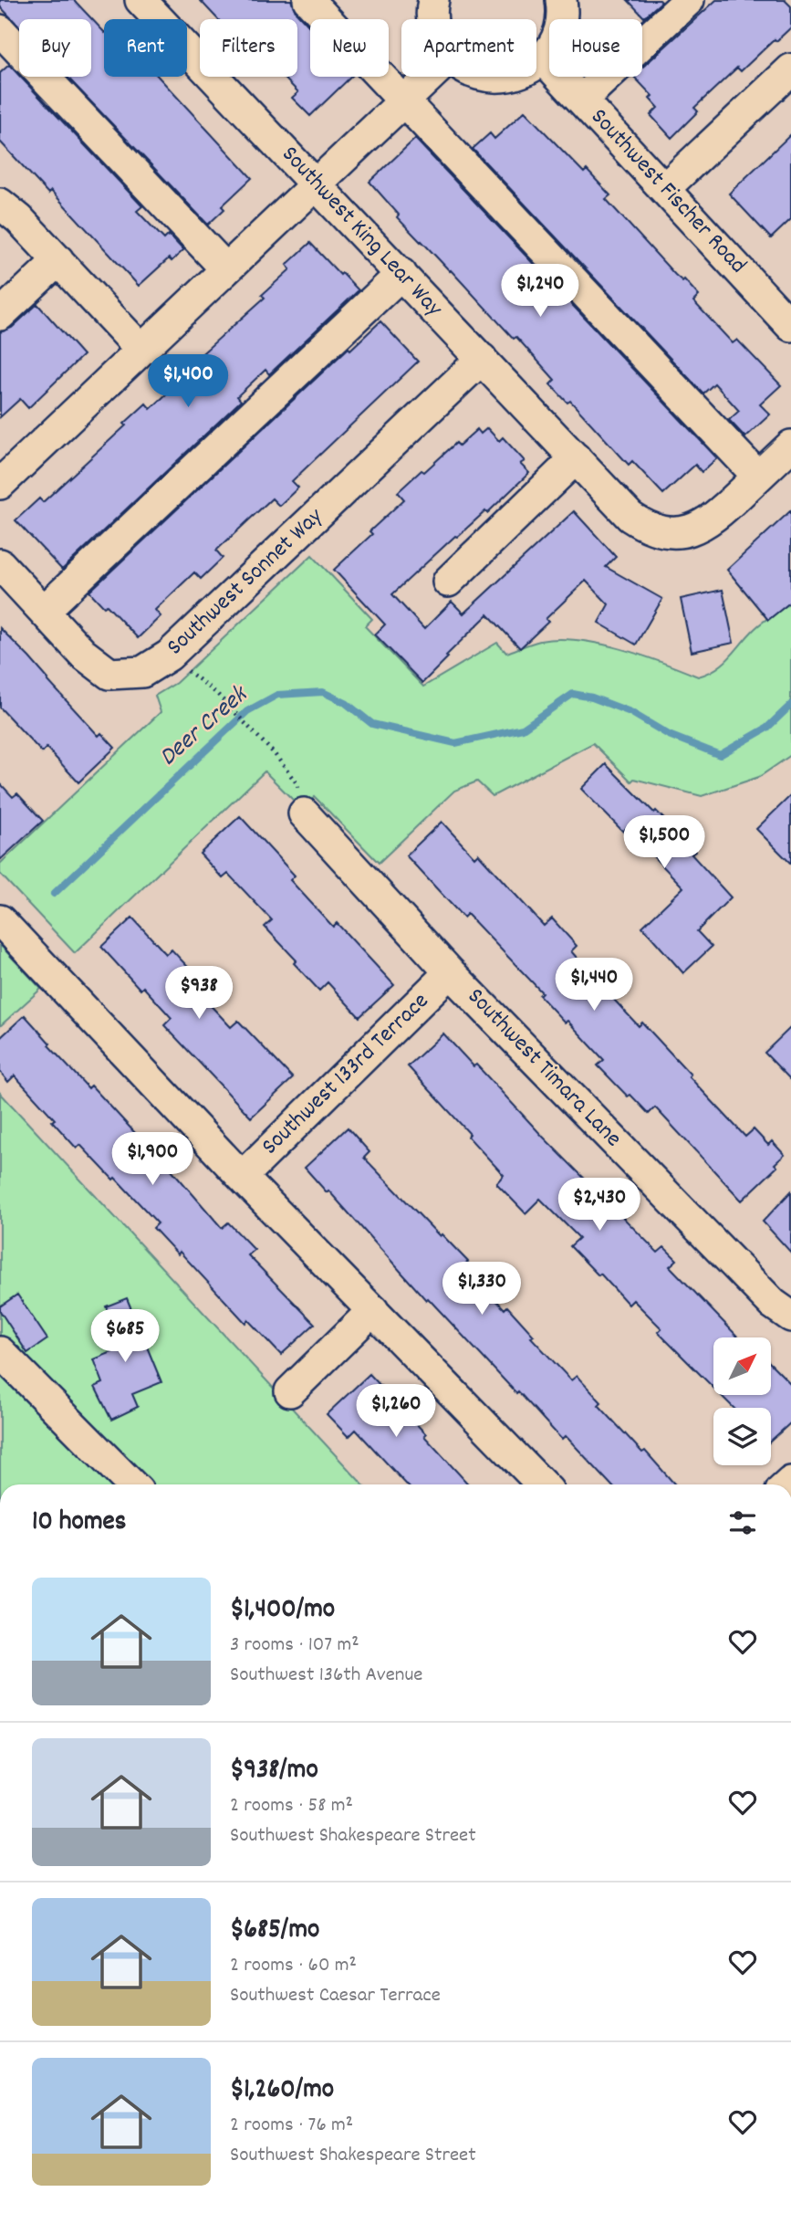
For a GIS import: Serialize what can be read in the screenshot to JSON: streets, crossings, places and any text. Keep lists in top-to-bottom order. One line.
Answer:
{"streets":{"street":["Southwest Fischer Road","Southwest King Lear Way","Southwest Sonnet Way","Southwest Timara Lane","Southwest 133rd Terrace"]},"crossings":[["Southwest King Lear Way","Southwest Sonnet Way"],["Southwest Timara Lane","Southwest 133rd Terrace"]],"water":["Deer Creek"],"north":"top right","page":{"chip":["Buy","Rent","Filters","New","Apartment","House"],"price":["$1,240","$1,400","$1,500","$1,440","$938","$1,900","$2,430","$1,330","$685","$1,260"],"heading":"10 homes","list":[{"name":"$1,400/mo","note":"3 rooms · 107 m² · Southwest 136th Avenue"},{"name":"$938/mo","note":"2 rooms · 58 m² · Southwest Shakespeare Street"},{"name":"$685/mo","note":"2 rooms · 60 m² · Southwest Caesar Terrace"},{"name":"$1,260/mo","note":"2 rooms · 76 m² · Southwest Shakespeare Street"}]}}
